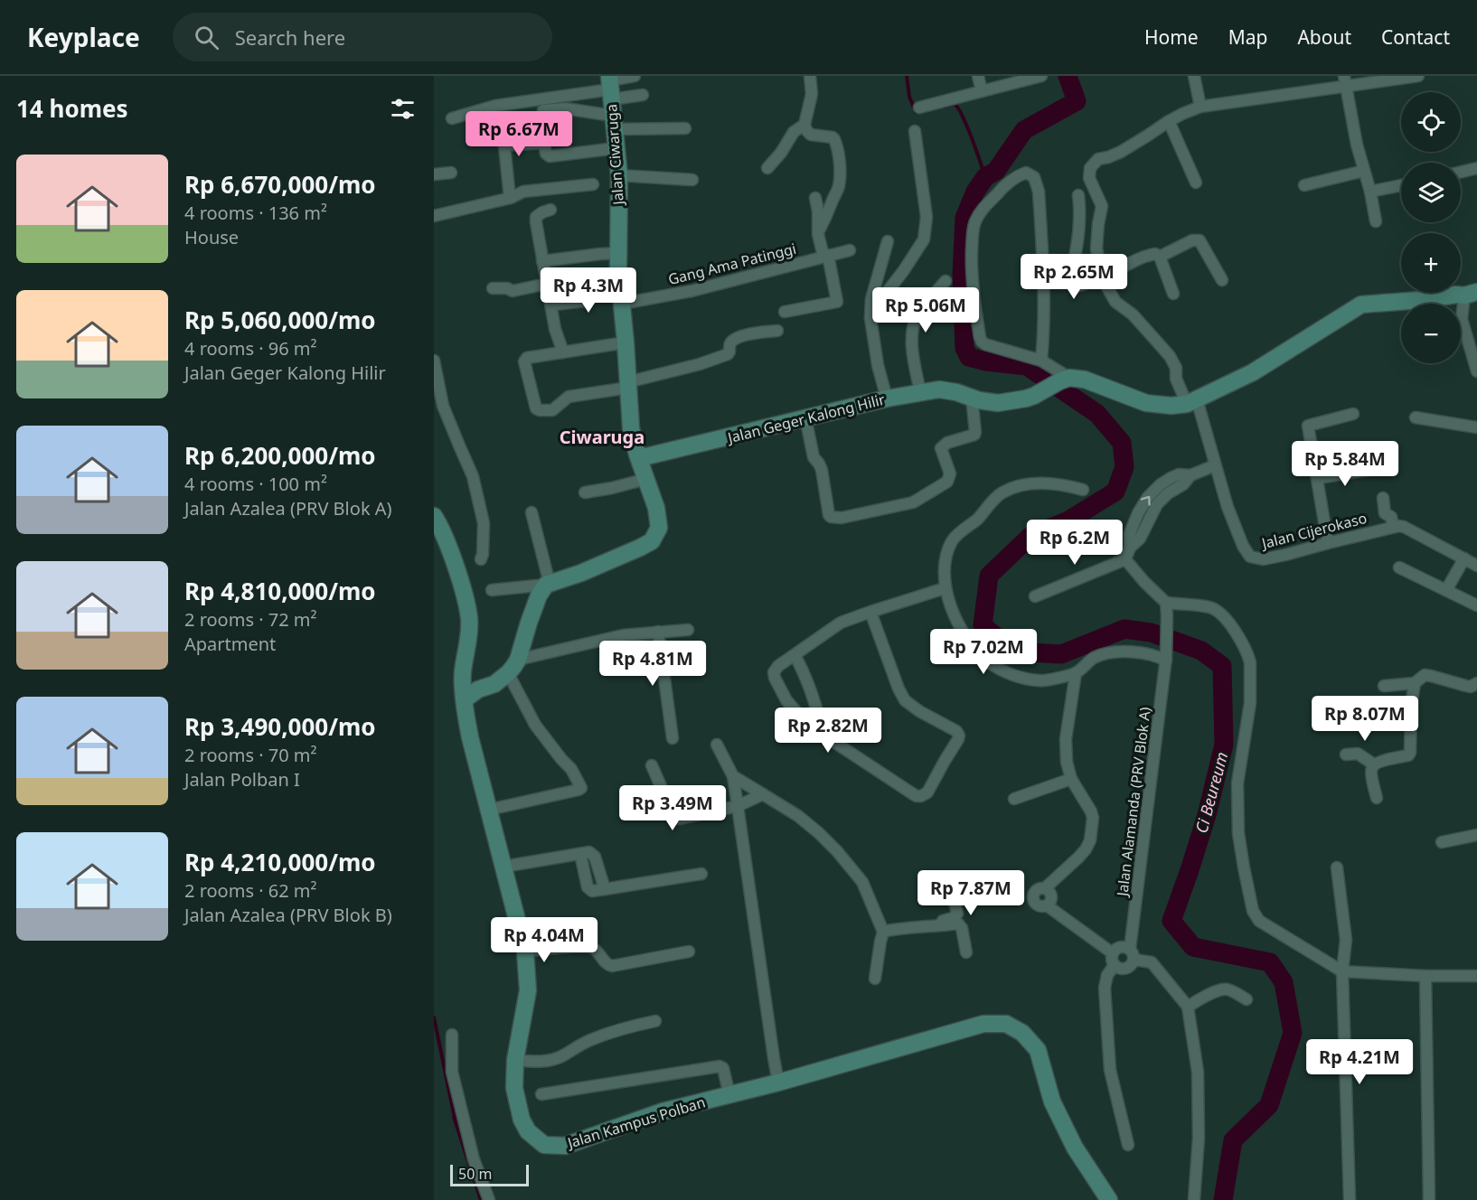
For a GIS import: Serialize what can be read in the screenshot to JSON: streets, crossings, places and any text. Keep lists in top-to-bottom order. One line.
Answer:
{"streets":{"street":["Jalan Ciwaruga","Gang Ama Patinggi","Jalan Geger Kalong Hilir","Jalan Cijerokaso","Jalan Alamanda (PRV Blok A)","Jalan Kampus Polban"]},"crossings":[["Jalan Ciwaruga","Gang Ama Patinggi"],["Jalan Ciwaruga","Jalan Geger Kalong Hilir"]],"districts":["Ciwaruga"],"water":["Ci Beureum"],"scale_bar":"50 m","page":{"header":"Keyplace","search":"Search here","nav":["Home","Map","About","Contact"],"heading":"14 homes","map_buttons":["+","−"],"price":["Rp 6.67M","Rp 2.65M","Rp 4.3M","Rp 5.06M","Rp 5.84M","Rp 6.2M","Rp 7.02M","Rp 4.81M","Rp 8.07M","Rp 2.82M","Rp 3.49M","Rp 7.87M","Rp 4.04M","Rp 4.21M"],"list":[{"name":"Rp 6,670,000/mo","note":"4 rooms · 136 m² · House"},{"name":"Rp 5,060,000/mo","note":"4 rooms · 96 m² · Jalan Geger Kalong Hilir"},{"name":"Rp 6,200,000/mo","note":"4 rooms · 100 m² · Jalan Azalea (PRV Blok A)"},{"name":"Rp 4,810,000/mo","note":"2 rooms · 72 m² · Apartment"},{"name":"Rp 3,490,000/mo","note":"2 rooms · 70 m² · Jalan Polban I"},{"name":"Rp 4,210,000/mo","note":"2 rooms · 62 m² · Jalan Azalea (PRV Blok B)"}],"scale":"50 m"}}
